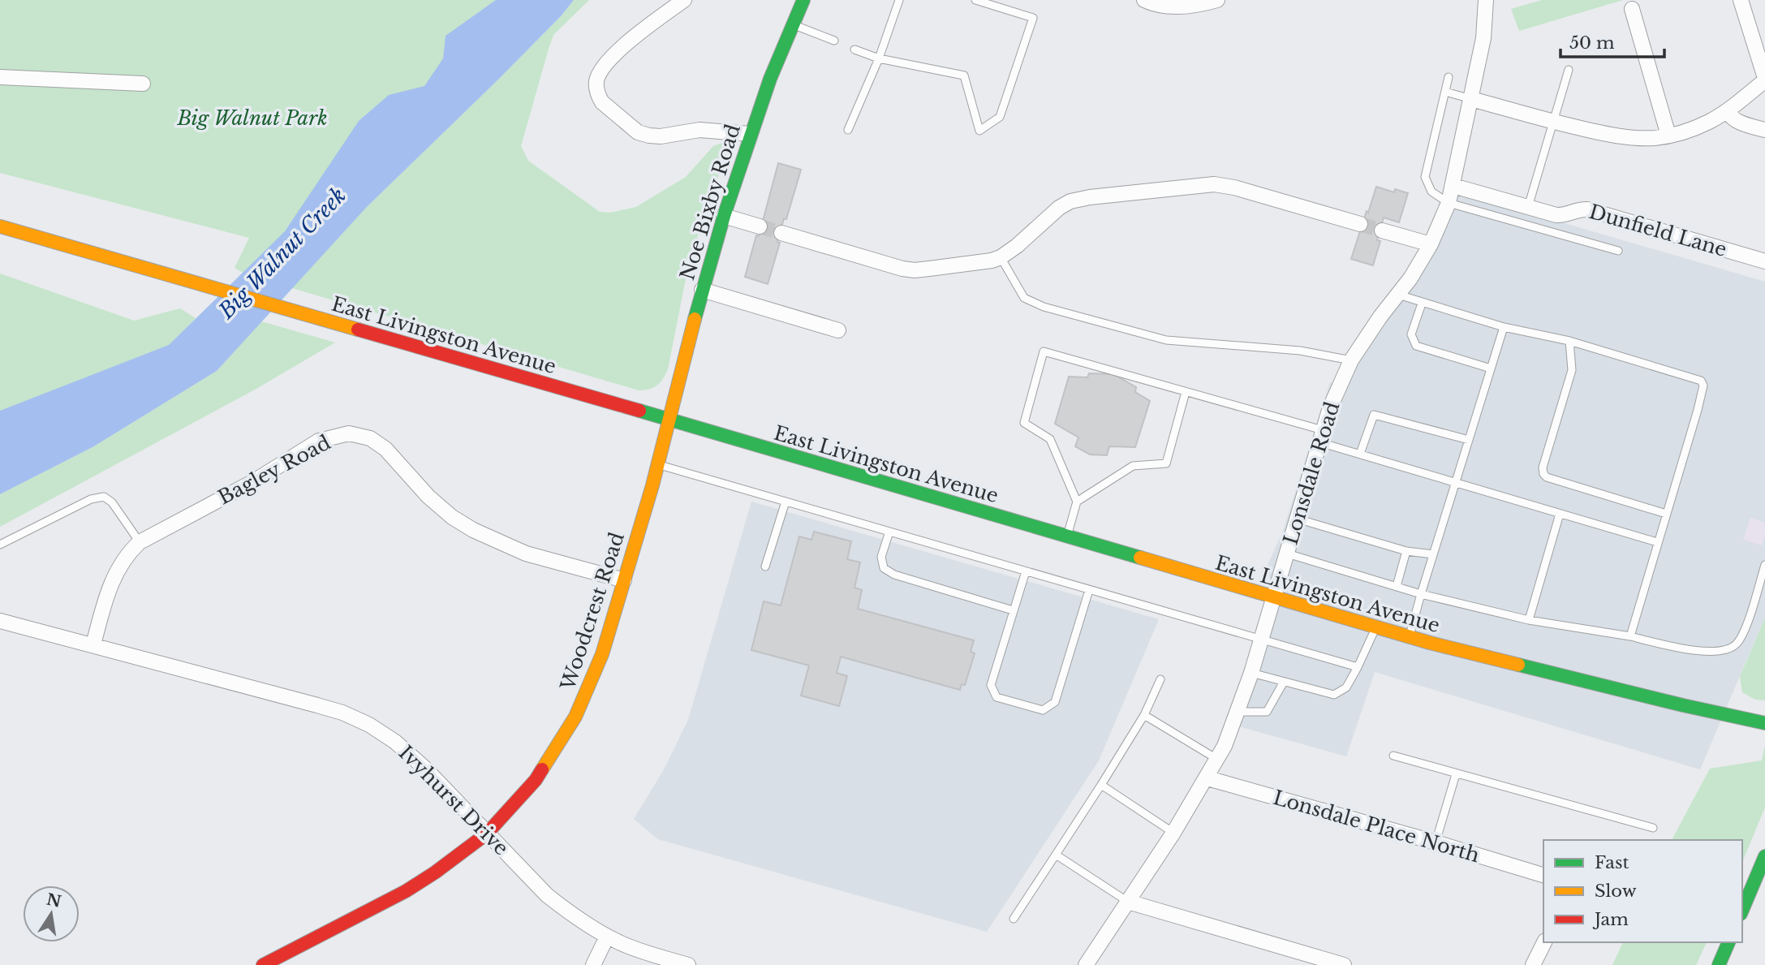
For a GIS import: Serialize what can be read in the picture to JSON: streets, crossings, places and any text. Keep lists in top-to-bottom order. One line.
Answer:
{"streets":{"main road":["Noe Bixby Road","East Livingston Avenue","Woodcrest Road"],"street":["Dunfield Lane","Bagley Road","Lonsdale Road","Ivyhurst Drive","Lonsdale Place North"]},"crossings":[["Noe Bixby Road","East Livingston Avenue"],["Noe Bixby Road","Woodcrest Road"],["Dunfield Lane","Lonsdale Road"],["East Livingston Avenue","Lonsdale Road"],["East Livingston Avenue","Woodcrest Road"],["Bagley Road","Woodcrest Road"],["Bagley Road","Ivyhurst Drive"],["Lonsdale Road","Lonsdale Place North"],["Woodcrest Road","Ivyhurst Drive"]],"water":["Big Walnut Creek"],"parks":["Big Walnut Park"],"legend":["Fast","Slow","Jam"],"scale_bar":"50 m","north":"top"}
